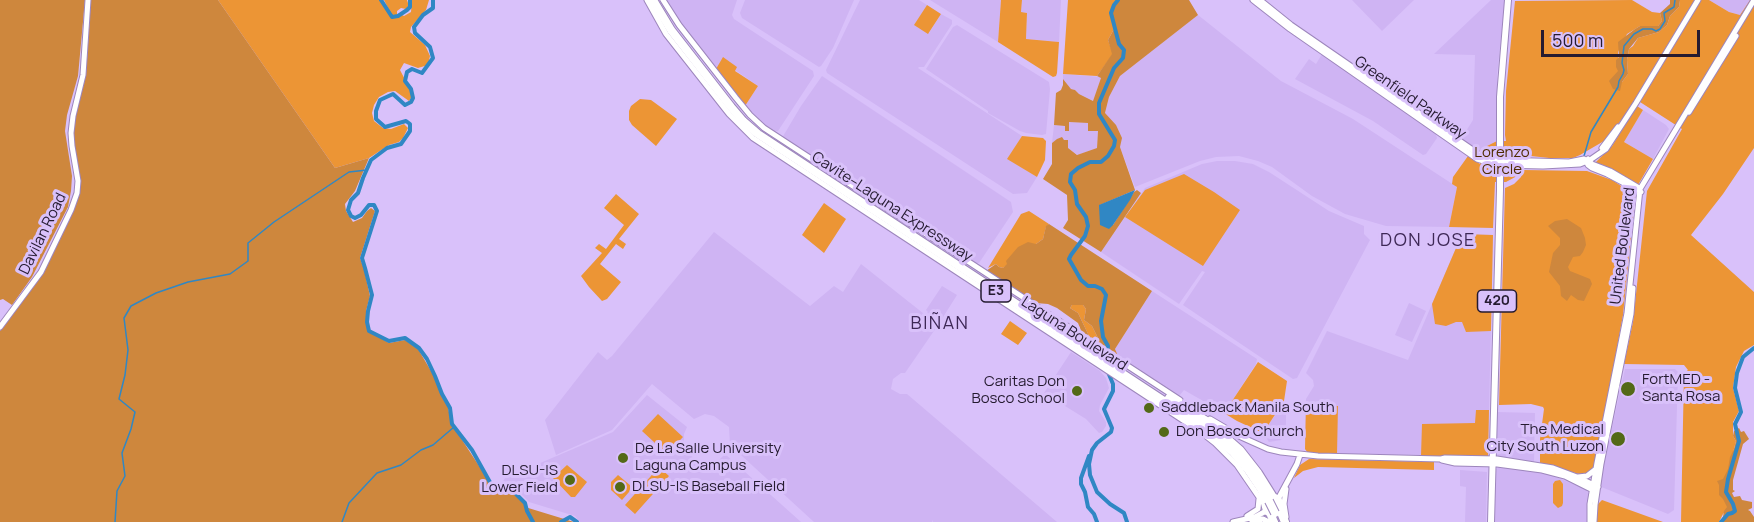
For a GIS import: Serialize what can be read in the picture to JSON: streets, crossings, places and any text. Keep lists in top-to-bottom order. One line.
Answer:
{"streets":{"highway":["Cavite–Laguna Expressway","E3"],"main road":["Greenfield Parkway","Davilan Road","United Boulevard","420","Laguna Boulevard"]},"crossings":[["Greenfield Parkway","420"],["Cavite–Laguna Expressway","Laguna Boulevard"],["United Boulevard","Laguna Boulevard"],["420","Laguna Boulevard"]],"districts":["DON JOSE","BIÑAN"],"parks":["Lorenzo Circle"],"places":["FortMED - Santa Rosa","Caritas Don Bosco School","Saddleback Manila South","Don Bosco Church","The Medical City South Luzon","De La Salle University Laguna Campus","DLSU-IS Lower Field","DLSU-IS Baseball Field"],"scale_bar":"500 m"}
